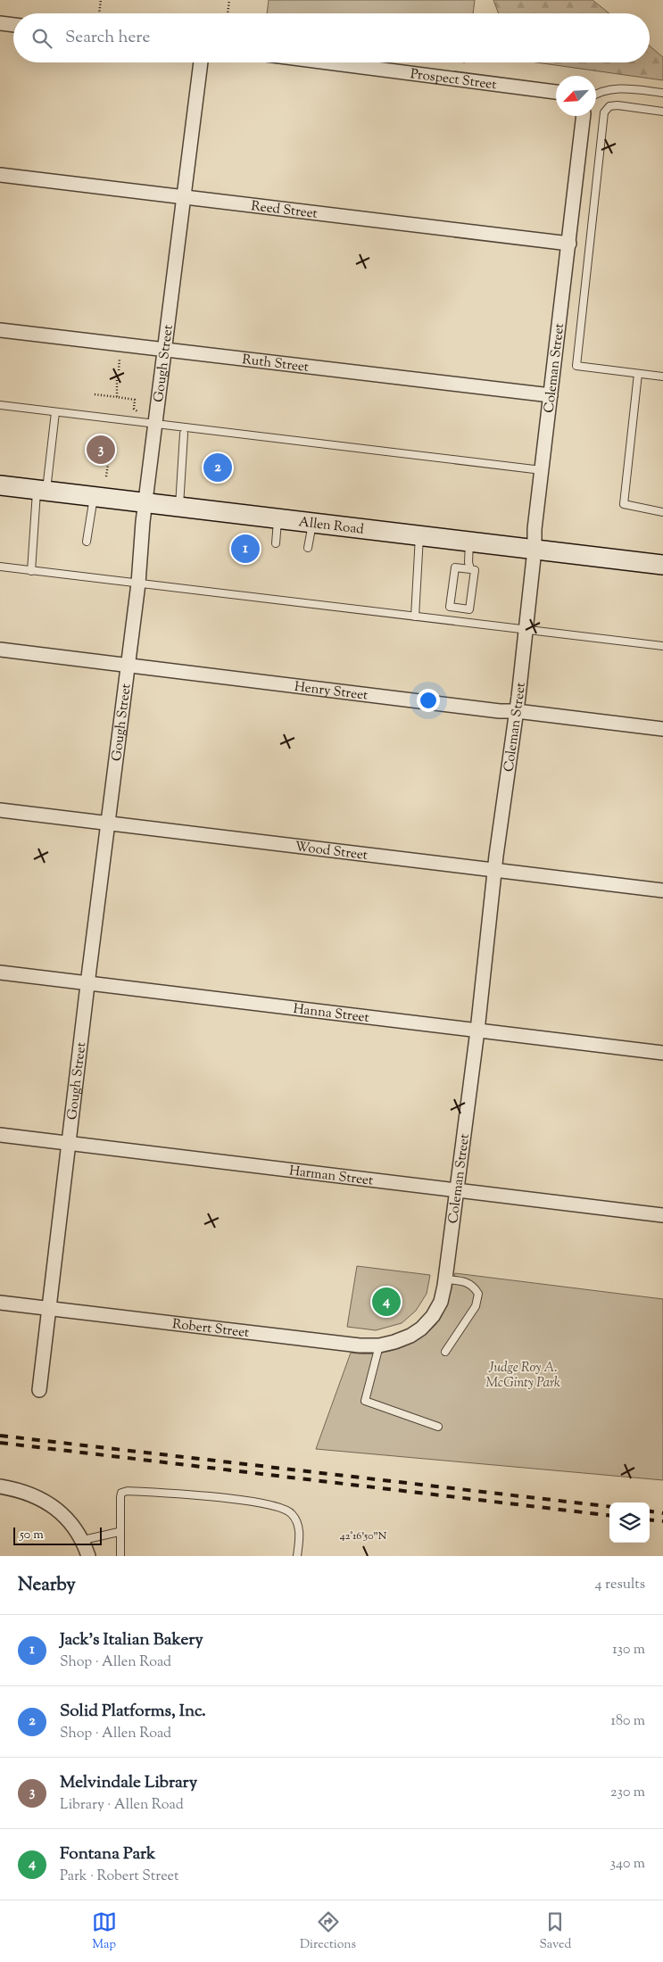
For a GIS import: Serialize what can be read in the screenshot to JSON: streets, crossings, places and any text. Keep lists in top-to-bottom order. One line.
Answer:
{"streets":{"main road":["Allen Road"],"street":["Prospect Street","Reed Street","Ruth Street","Gough Street","Coleman Street","Henry Street","Wood Street","Hanna Street","Harman Street","Robert Street"]},"crossings":[["Reed Street","Gough Street"],["Reed Street","Coleman Street"],["Ruth Street","Gough Street"],["Ruth Street","Coleman Street"],["Gough Street","Allen Road"],["Gough Street","Henry Street"],["Gough Street","Wood Street"],["Gough Street","Hanna Street"],["Gough Street","Harman Street"],["Gough Street","Robert Street"],["Coleman Street","Allen Road"],["Coleman Street","Henry Street"],["Coleman Street","Wood Street"],["Coleman Street","Hanna Street"],["Coleman Street","Harman Street"],["Coleman Street","Robert Street"]],"parks":["Judge Roy A. McGinty Park"],"scale_bar":"50 m","north":"bottom left","page":{"search":"Search here","pins":["3","2","1","4"],"scale":"50 m","heading":["Nearby","4 results"],"list":[{"mark":"1","name":"Jack's Italian Bakery","note":"Shop · Allen Road","value":"130 m"},{"mark":"2","name":"Solid Platforms, Inc.","note":"Shop · Allen Road","value":"180 m"},{"mark":"3","name":"Melvindale Library","note":"Library · Allen Road","value":"230 m"},{"mark":"4","name":"Fontana Park","note":"Park · Robert Street","value":"340 m"}],"nav":["Map","Directions","Saved"]},"coordinates":["42°16'50\"N"]}
